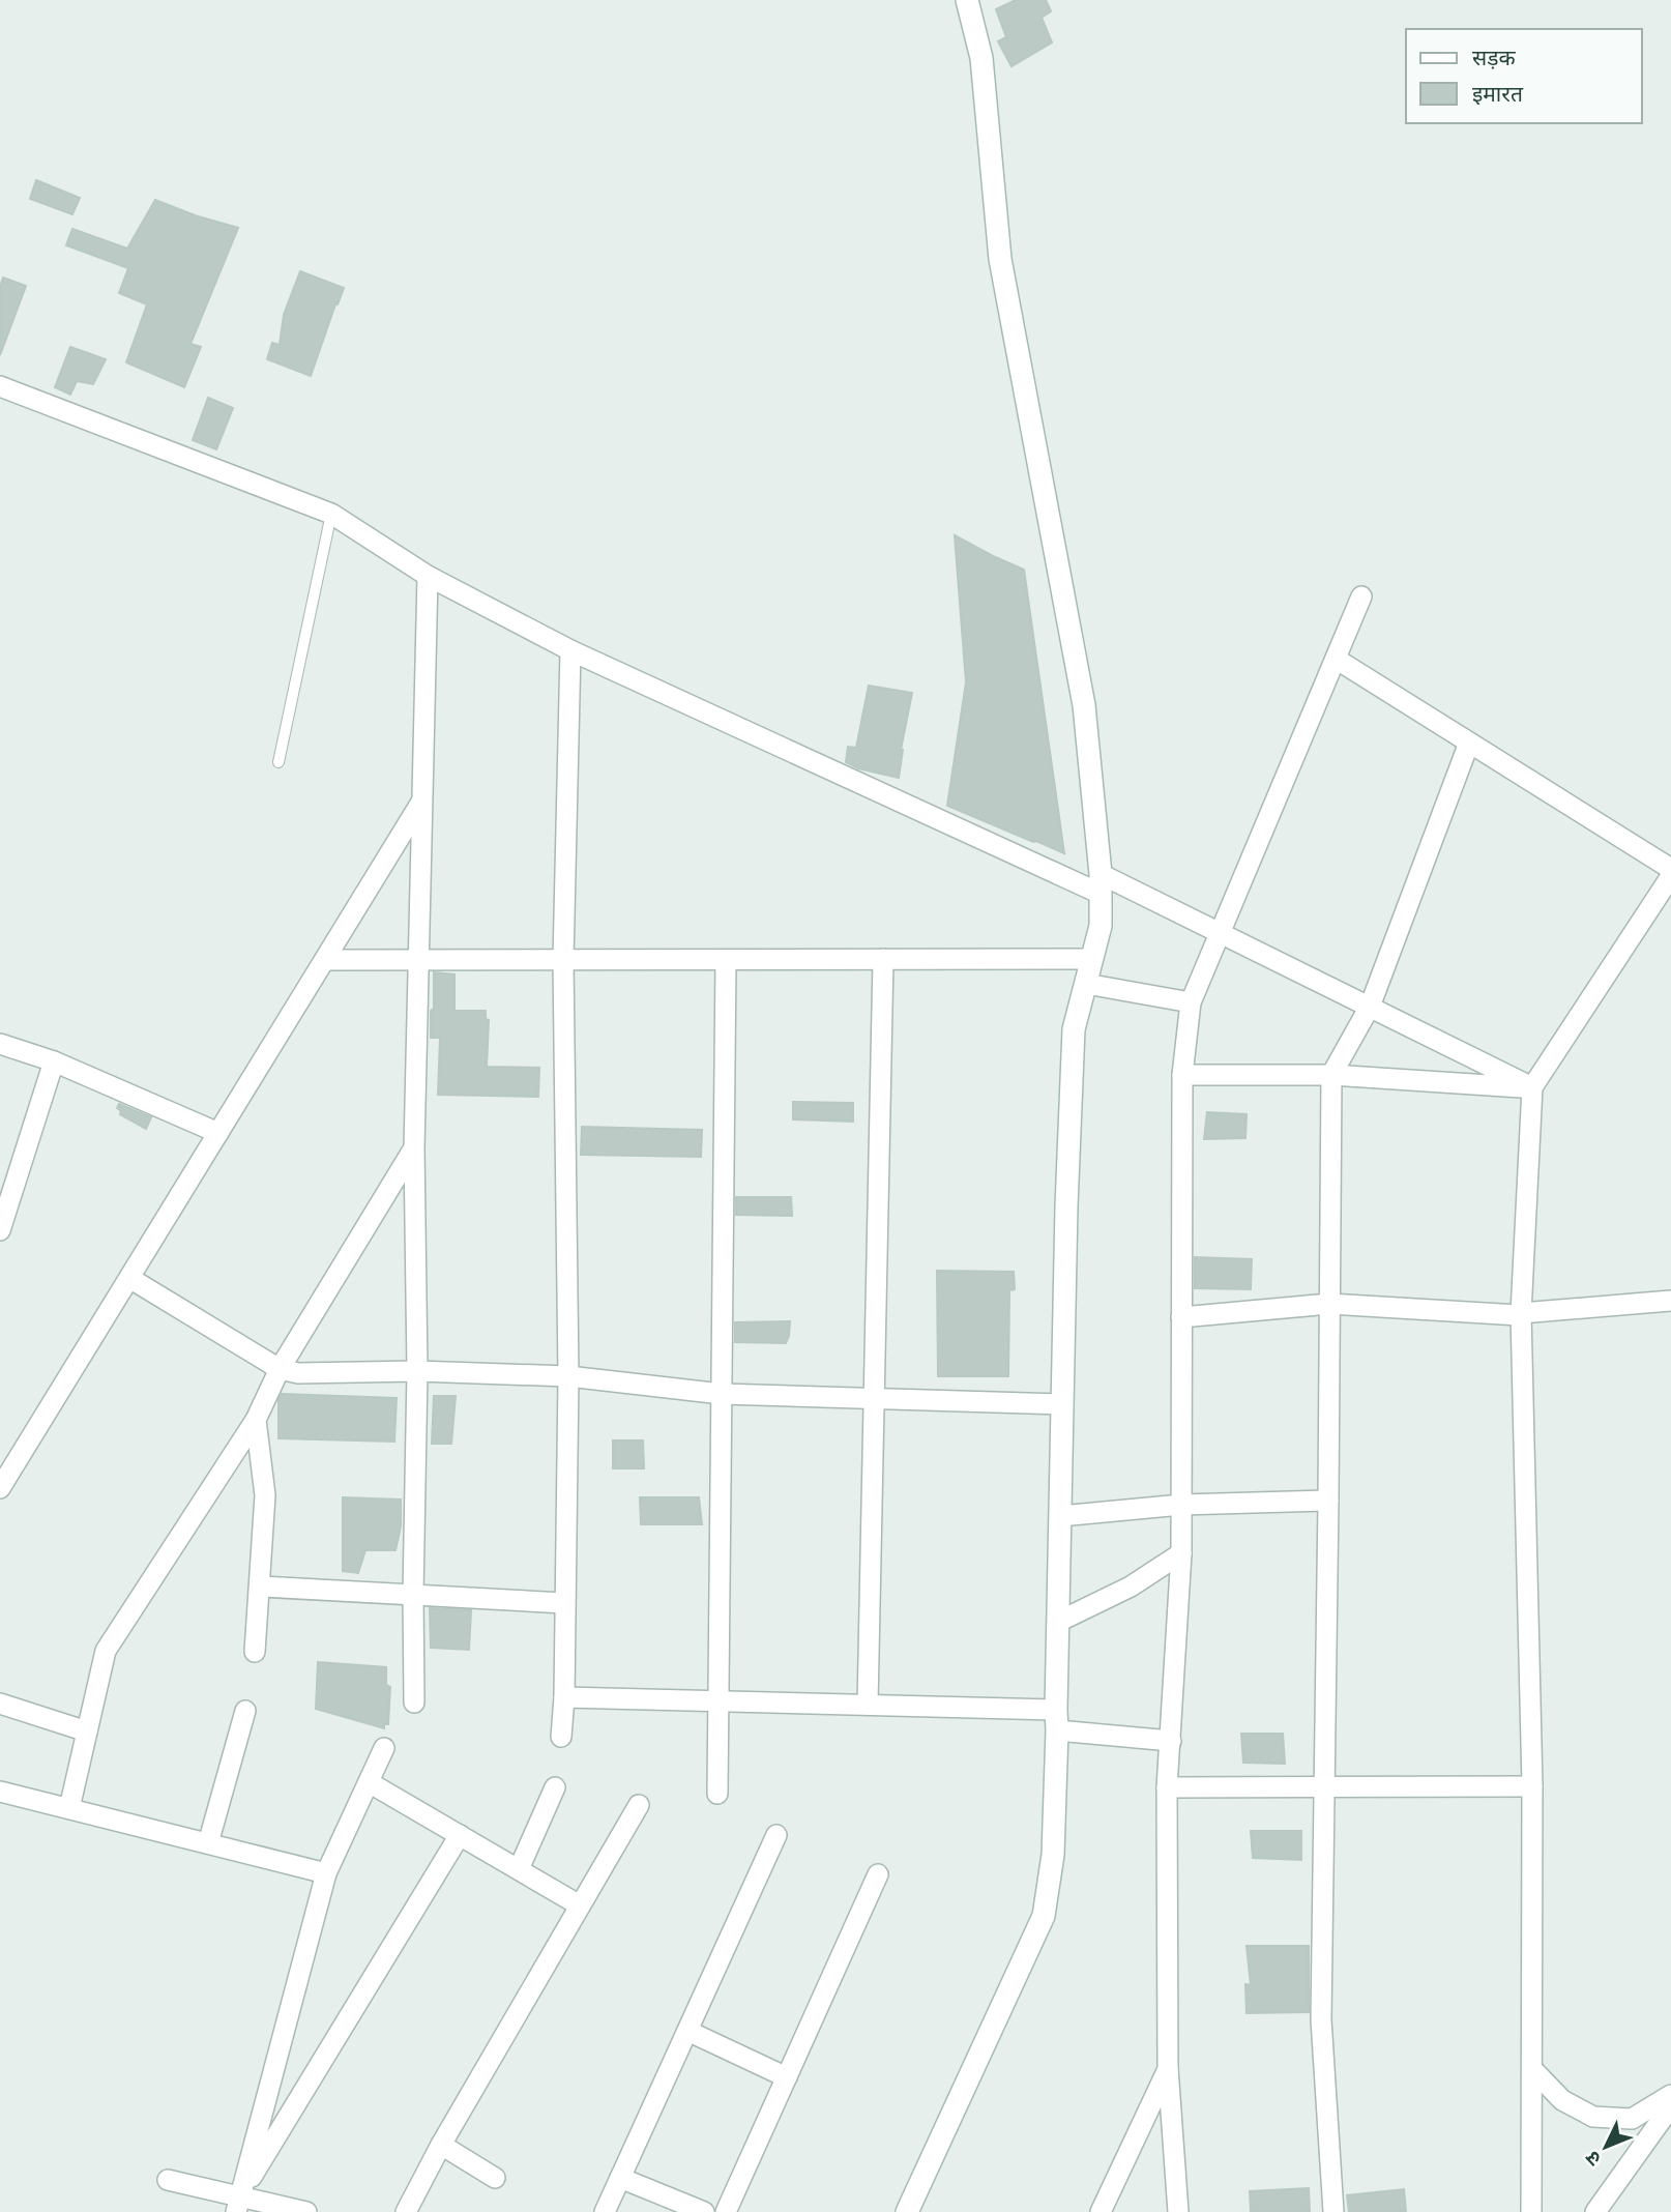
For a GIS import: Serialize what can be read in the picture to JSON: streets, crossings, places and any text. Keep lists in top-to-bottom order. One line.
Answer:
{"legend":["सड़क","इमारत"],"north":"bottom left"}
